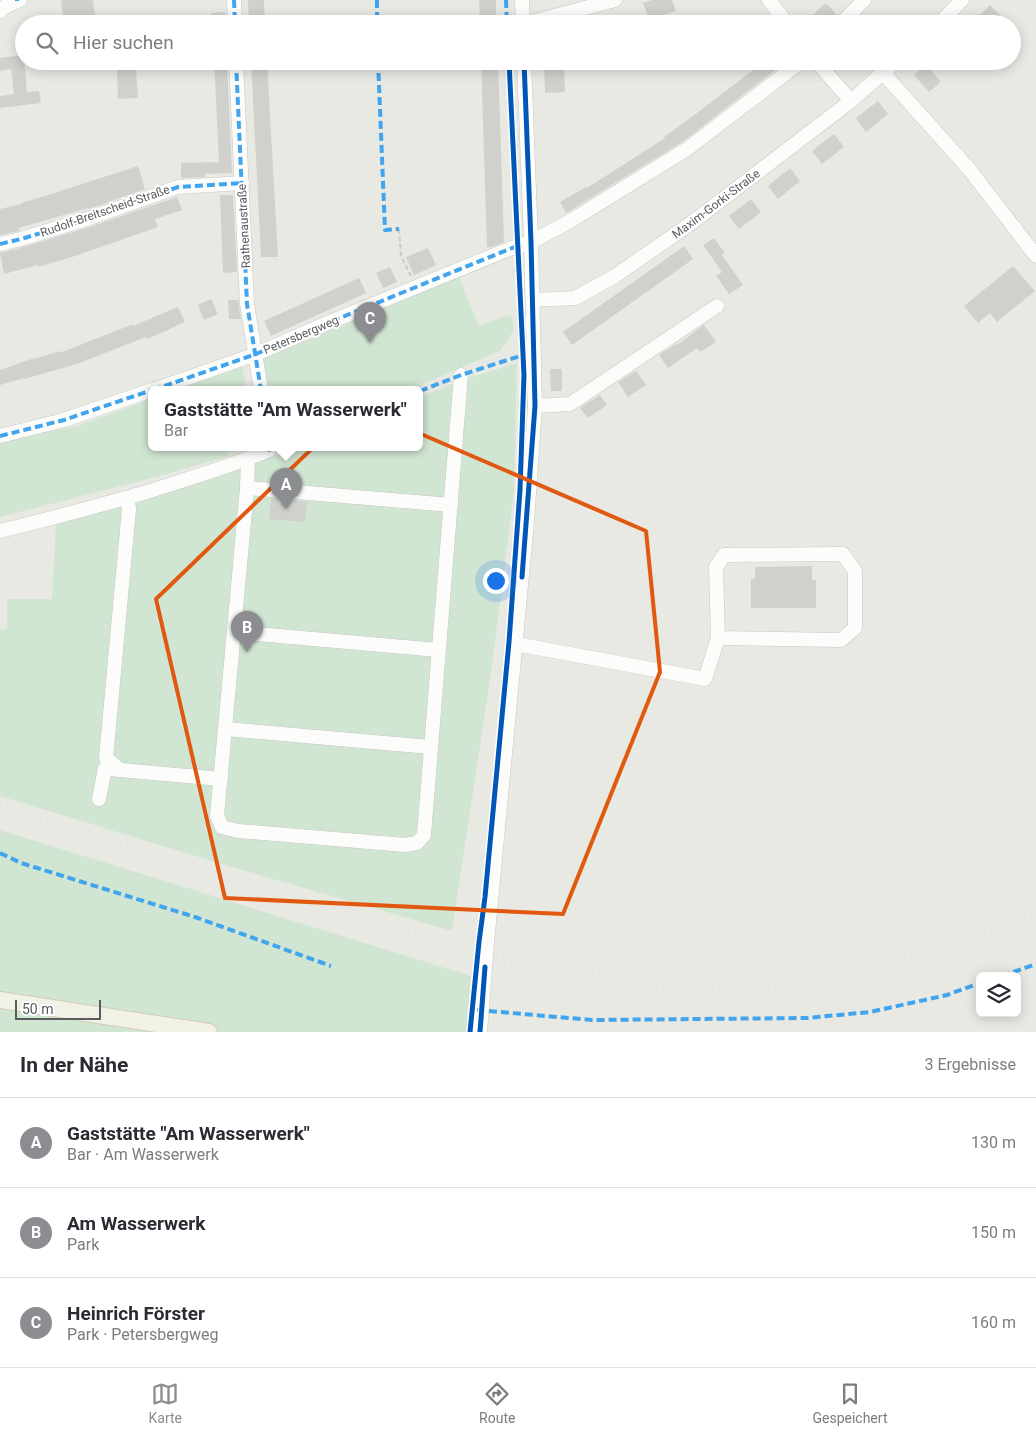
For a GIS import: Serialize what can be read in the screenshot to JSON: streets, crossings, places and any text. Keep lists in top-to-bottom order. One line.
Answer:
{"streets":{"street":["Maxim-Gorki-Straße","Rudolf-Breitscheid-Straße","Rathenaustraße","Petersbergweg"]},"crossings":[["Rudolf-Breitscheid-Straße","Rathenaustraße"],["Rathenaustraße","Petersbergweg"]],"scale_bar":"50 m","page":{"search":"Hier suchen","pins":["C","A","B"],"popup":["Gaststätte \"Am Wasserwerk\"","Bar"],"scale":"50 m","heading":["In der Nähe","3 Ergebnisse"],"list":[{"mark":"A","name":"Gaststätte \"Am Wasserwerk\"","note":"Bar · Am Wasserwerk","value":"130 m"},{"mark":"B","name":"Am Wasserwerk","note":"Park","value":"150 m"},{"mark":"C","name":"Heinrich Förster","note":"Park · Petersbergweg","value":"160 m"}],"nav":["Karte","Route","Gespeichert"]}}
